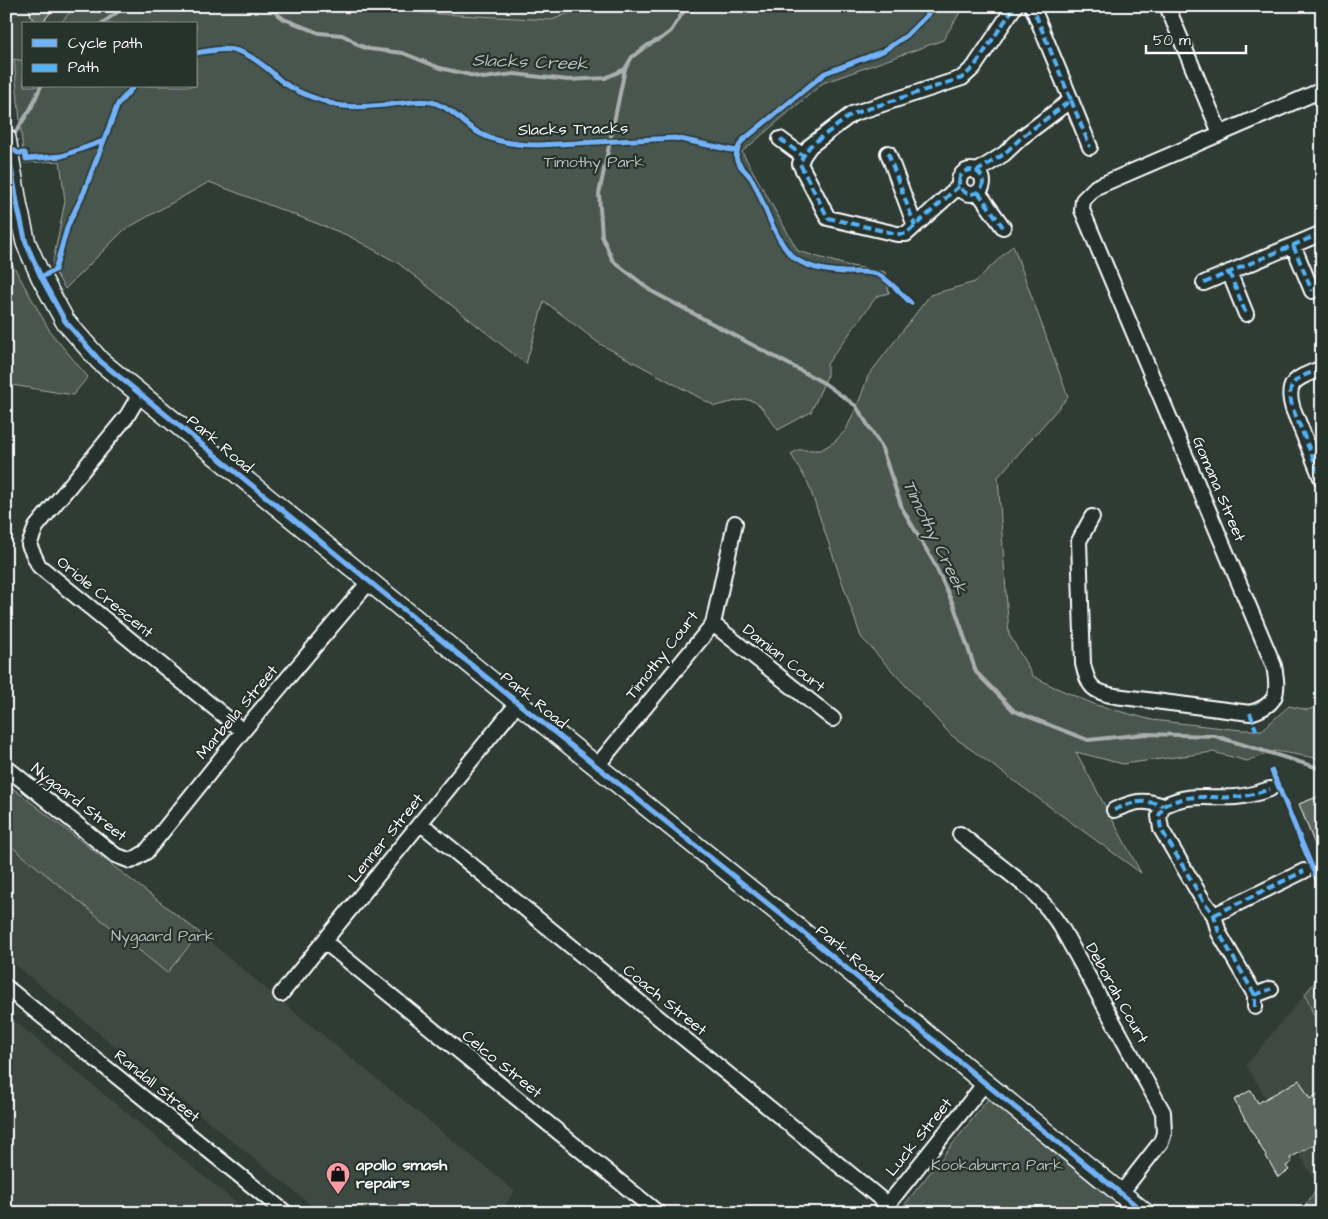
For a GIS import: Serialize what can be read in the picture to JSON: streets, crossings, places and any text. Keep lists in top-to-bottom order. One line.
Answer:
{"streets":{"street":["Park Road","Gomana Street","Oriole Crescent","Timothy Court","Damian Court","Marbella Street","Nygaard Street","Lenner Street","Deborah Court","Coach Street","Celco Street","Randall Street","Luck Street"],"cycle path":["Slacks Tracks"]},"crossings":[["Park Road","Oriole Crescent"],["Park Road","Timothy Court"],["Park Road","Marbella Street"],["Park Road","Lenner Street"],["Park Road","Deborah Court"],["Park Road","Luck Street"],["Oriole Crescent","Marbella Street"],["Timothy Court","Damian Court"],["Marbella Street","Nygaard Street"],["Lenner Street","Coach Street"],["Lenner Street","Celco Street"],["Coach Street","Luck Street"]],"water":["Slacks Creek","Timothy Creek"],"parks":["Timothy Park","Nygaard Park","Kookaburra Park"],"places":{"shop":["apollo smash repairs"]},"legend":["Cycle path","Path"],"scale_bar":"50 m"}
